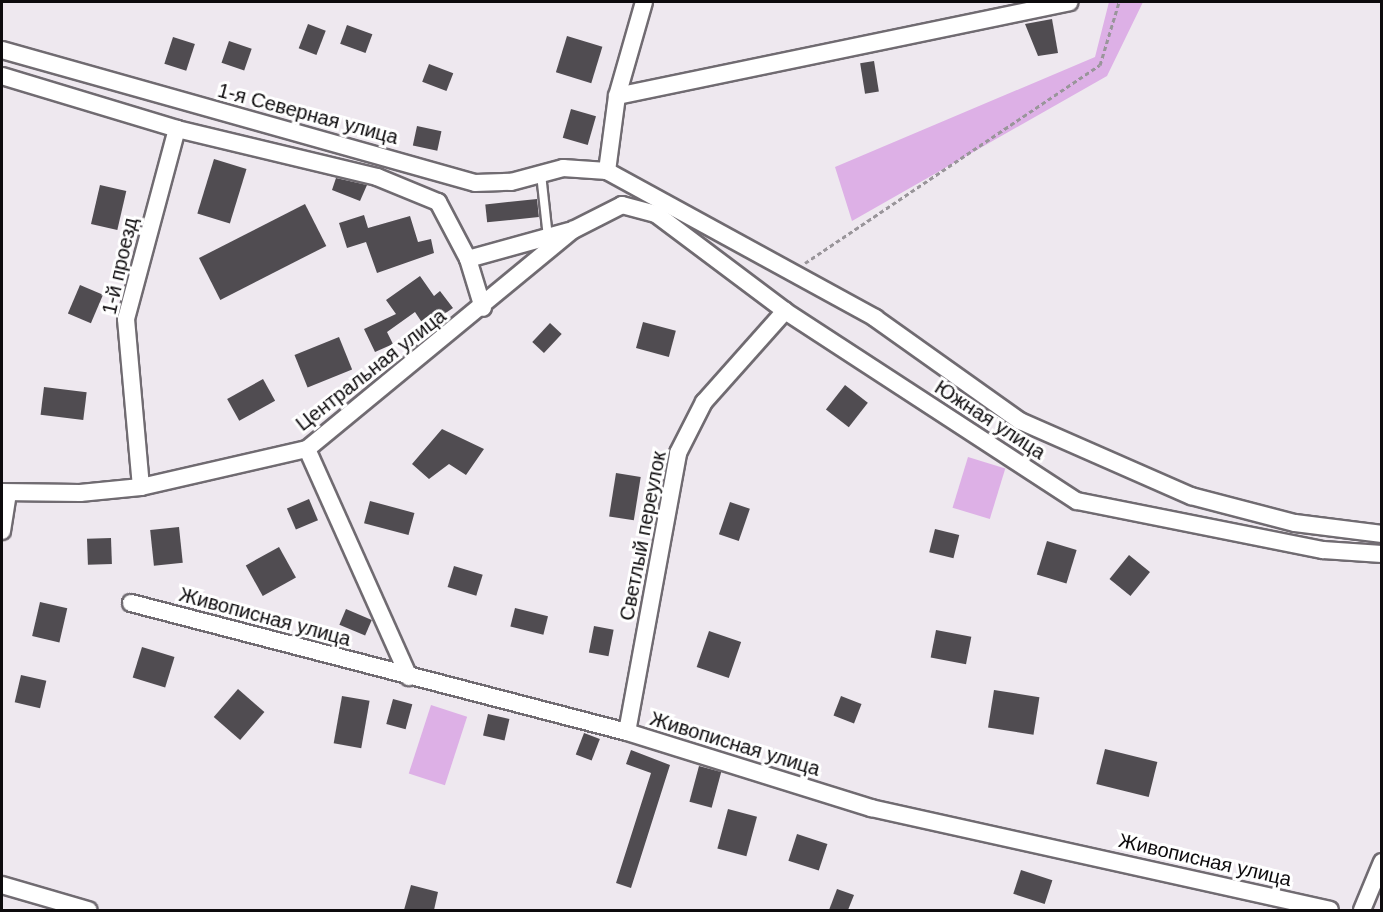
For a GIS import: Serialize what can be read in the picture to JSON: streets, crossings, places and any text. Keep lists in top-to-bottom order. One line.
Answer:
{"streets":{"street":["1-я Северная улица","1-й проезд","Центральная улица","Южная улица","Светлый переулок","Живописная улица"]},"crossings":[["1-й проезд","Центральная улица"],["Центральная улица","Южная улица"],["Южная улица","Светлый переулок"],["Светлый переулок","Живописная улица"]]}
